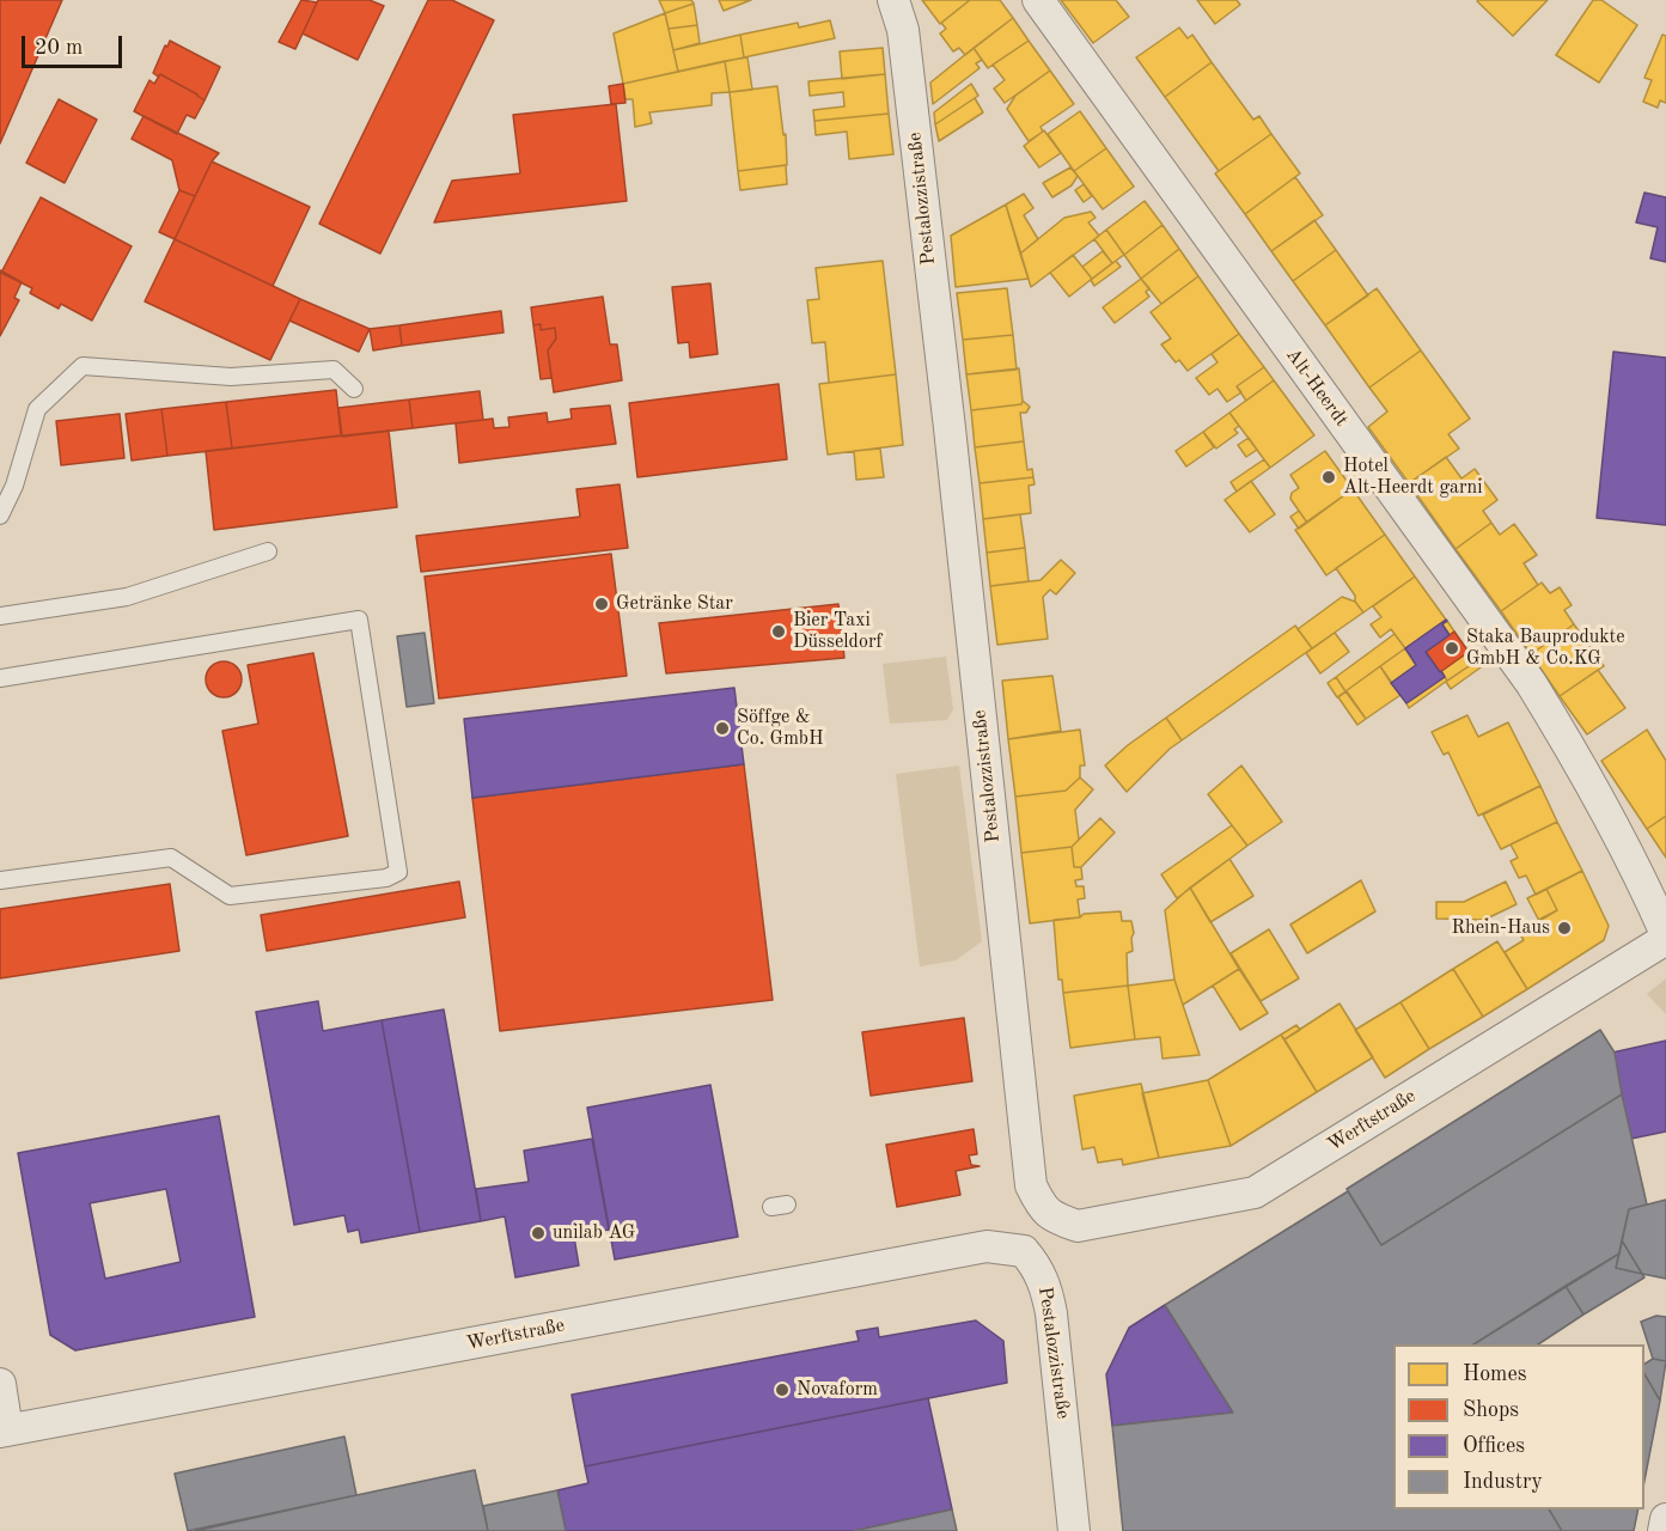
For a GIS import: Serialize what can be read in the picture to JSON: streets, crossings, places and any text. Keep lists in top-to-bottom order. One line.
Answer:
{"streets":{"street":["Pestalozzistraße","Alt-Heerdt","Werftstraße"]},"crossings":[["Pestalozzistraße","Werftstraße"],["Alt-Heerdt","Werftstraße"]],"places":["Hotel Alt-Heerdt garni","Getränke Star","Bier Taxi Düsseldorf","Staka Bauprodukte GmbH & Co.KG","Söffge & Co. GmbH","Rhein-Haus","unilab AG","Novaform"],"legend":["Homes","Shops","Offices","Industry"],"scale_bar":"20 m"}
